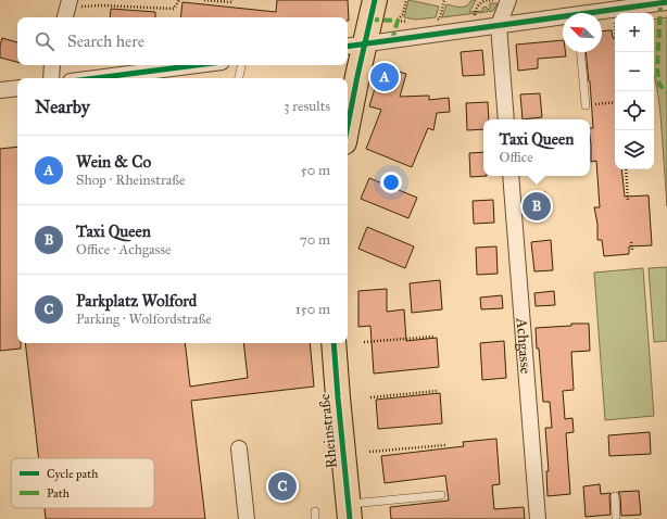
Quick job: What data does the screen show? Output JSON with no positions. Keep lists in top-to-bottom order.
{
  "streets": {
    "main road": ["Rheinstraße"],
    "street": ["Achgasse"]
  },
  "legend": ["Cycle path", "Path"],
  "north": "top left",
  "page": {
    "map_buttons": ["+", "−"],
    "search": "Search here",
    "pins": ["A", "B", "C"],
    "heading": ["Nearby", "3 results"],
    "popup": ["Taxi Queen", "Office"],
    "list": [
      {
        "mark": "A",
        "name": "Wein & Co",
        "note": "Shop · Rheinstraße",
        "value": "50 m"
      },
      {
        "mark": "B",
        "name": "Taxi Queen",
        "note": "Office · Achgasse",
        "value": "70 m"
      },
      {
        "mark": "C",
        "name": "Parkplatz Wolford",
        "note": "Parking · Wolfordstraße",
        "value": "150 m"
      }
    ]
  }
}
